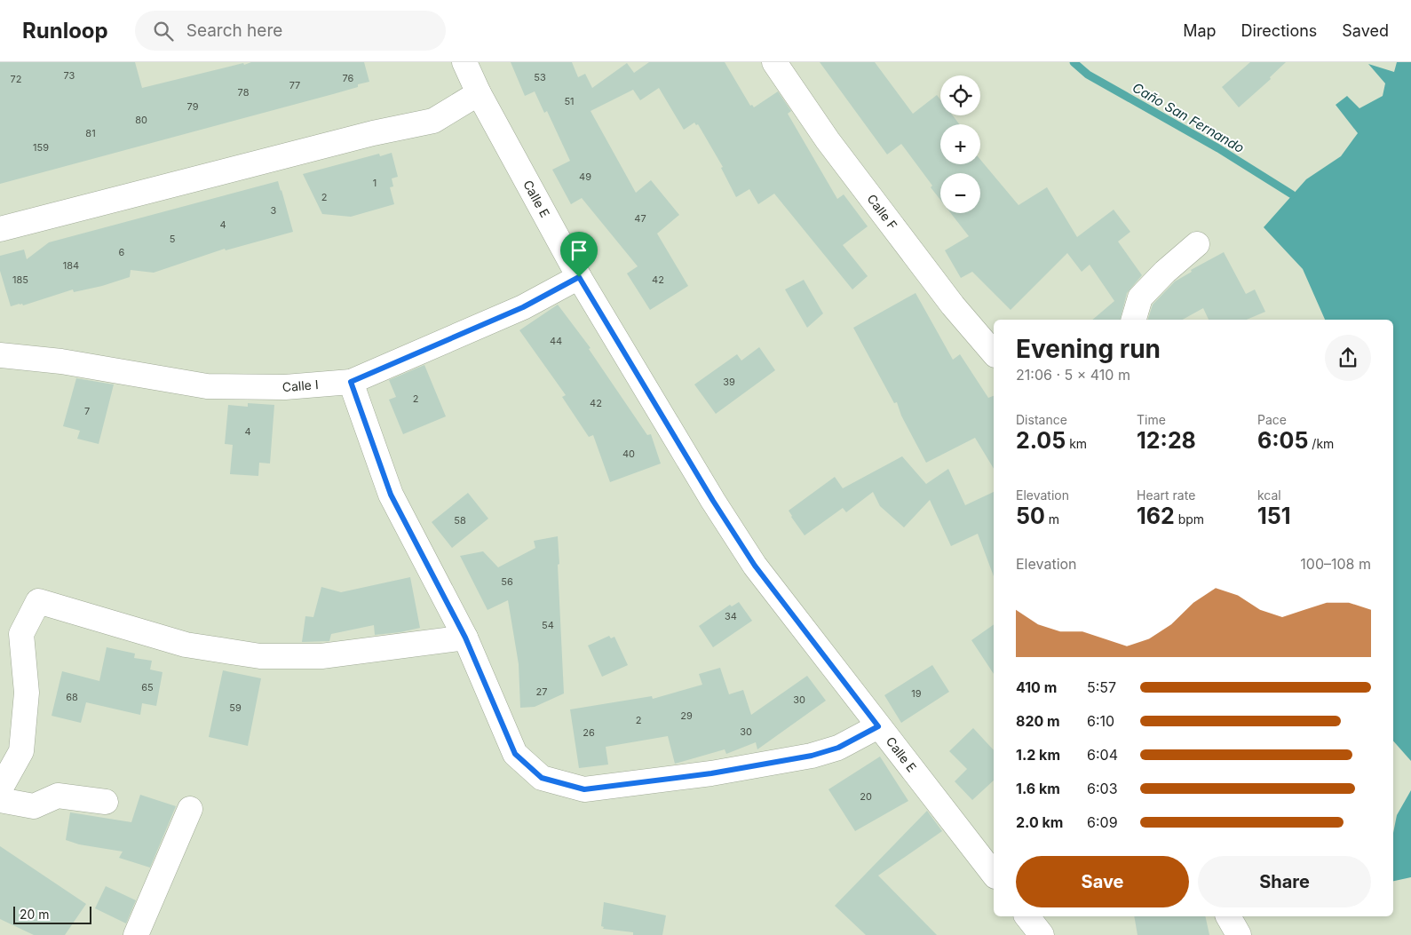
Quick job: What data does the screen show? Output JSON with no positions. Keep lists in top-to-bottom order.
{
  "streets": {
    "street": ["Calle E", "Calle F", "Calle I"]
  },
  "crossings": [
    ["Calle E", "Calle I"]
  ],
  "water": ["Caño San Fernando"],
  "house_numbers": [
    "73",
    "53",
    "76",
    "72",
    "77",
    "78",
    "51",
    "79",
    "80",
    "81",
    "159",
    "49",
    "1",
    "2",
    "3",
    "47",
    "4",
    "5",
    "6",
    "184",
    "185",
    "42",
    "44",
    "39",
    "2",
    "42",
    "7",
    "4",
    "40",
    "58",
    "56",
    "34",
    "54",
    "65",
    "27",
    "19",
    "68",
    "30",
    "59",
    "29",
    "2",
    "30",
    "26",
    "20"
  ],
  "scale_bar": "20 m",
  "page": {
    "header": "Runloop",
    "search": "Search here",
    "nav": ["Map", "Directions", "Saved"],
    "map_buttons": ["+", "−"],
    "heading": ["Evening run", "21:06 · 5 × 410 m"],
    "stats": [
      ["Distance", "2.05 km"],
      ["Time", "12:28"],
      ["Pace", "6:05 /km"],
      ["Elevation", "50 m"],
      ["Heart rate", "162 bpm"],
      ["kcal", "151"]
    ],
    "chart": ["Elevation", "100–108 m"],
    "list": [
      {
        "name": "410 m",
        "note": "5:57"
      },
      {
        "name": "820 m",
        "note": "6:10"
      },
      {
        "name": "1.2 km",
        "note": "6:04"
      },
      {
        "name": "1.6 km",
        "note": "6:03"
      },
      {
        "name": "2.0 km",
        "note": "6:09"
      }
    ],
    "buttons": ["Save", "Share"],
    "scale": "20 m"
  }
}
